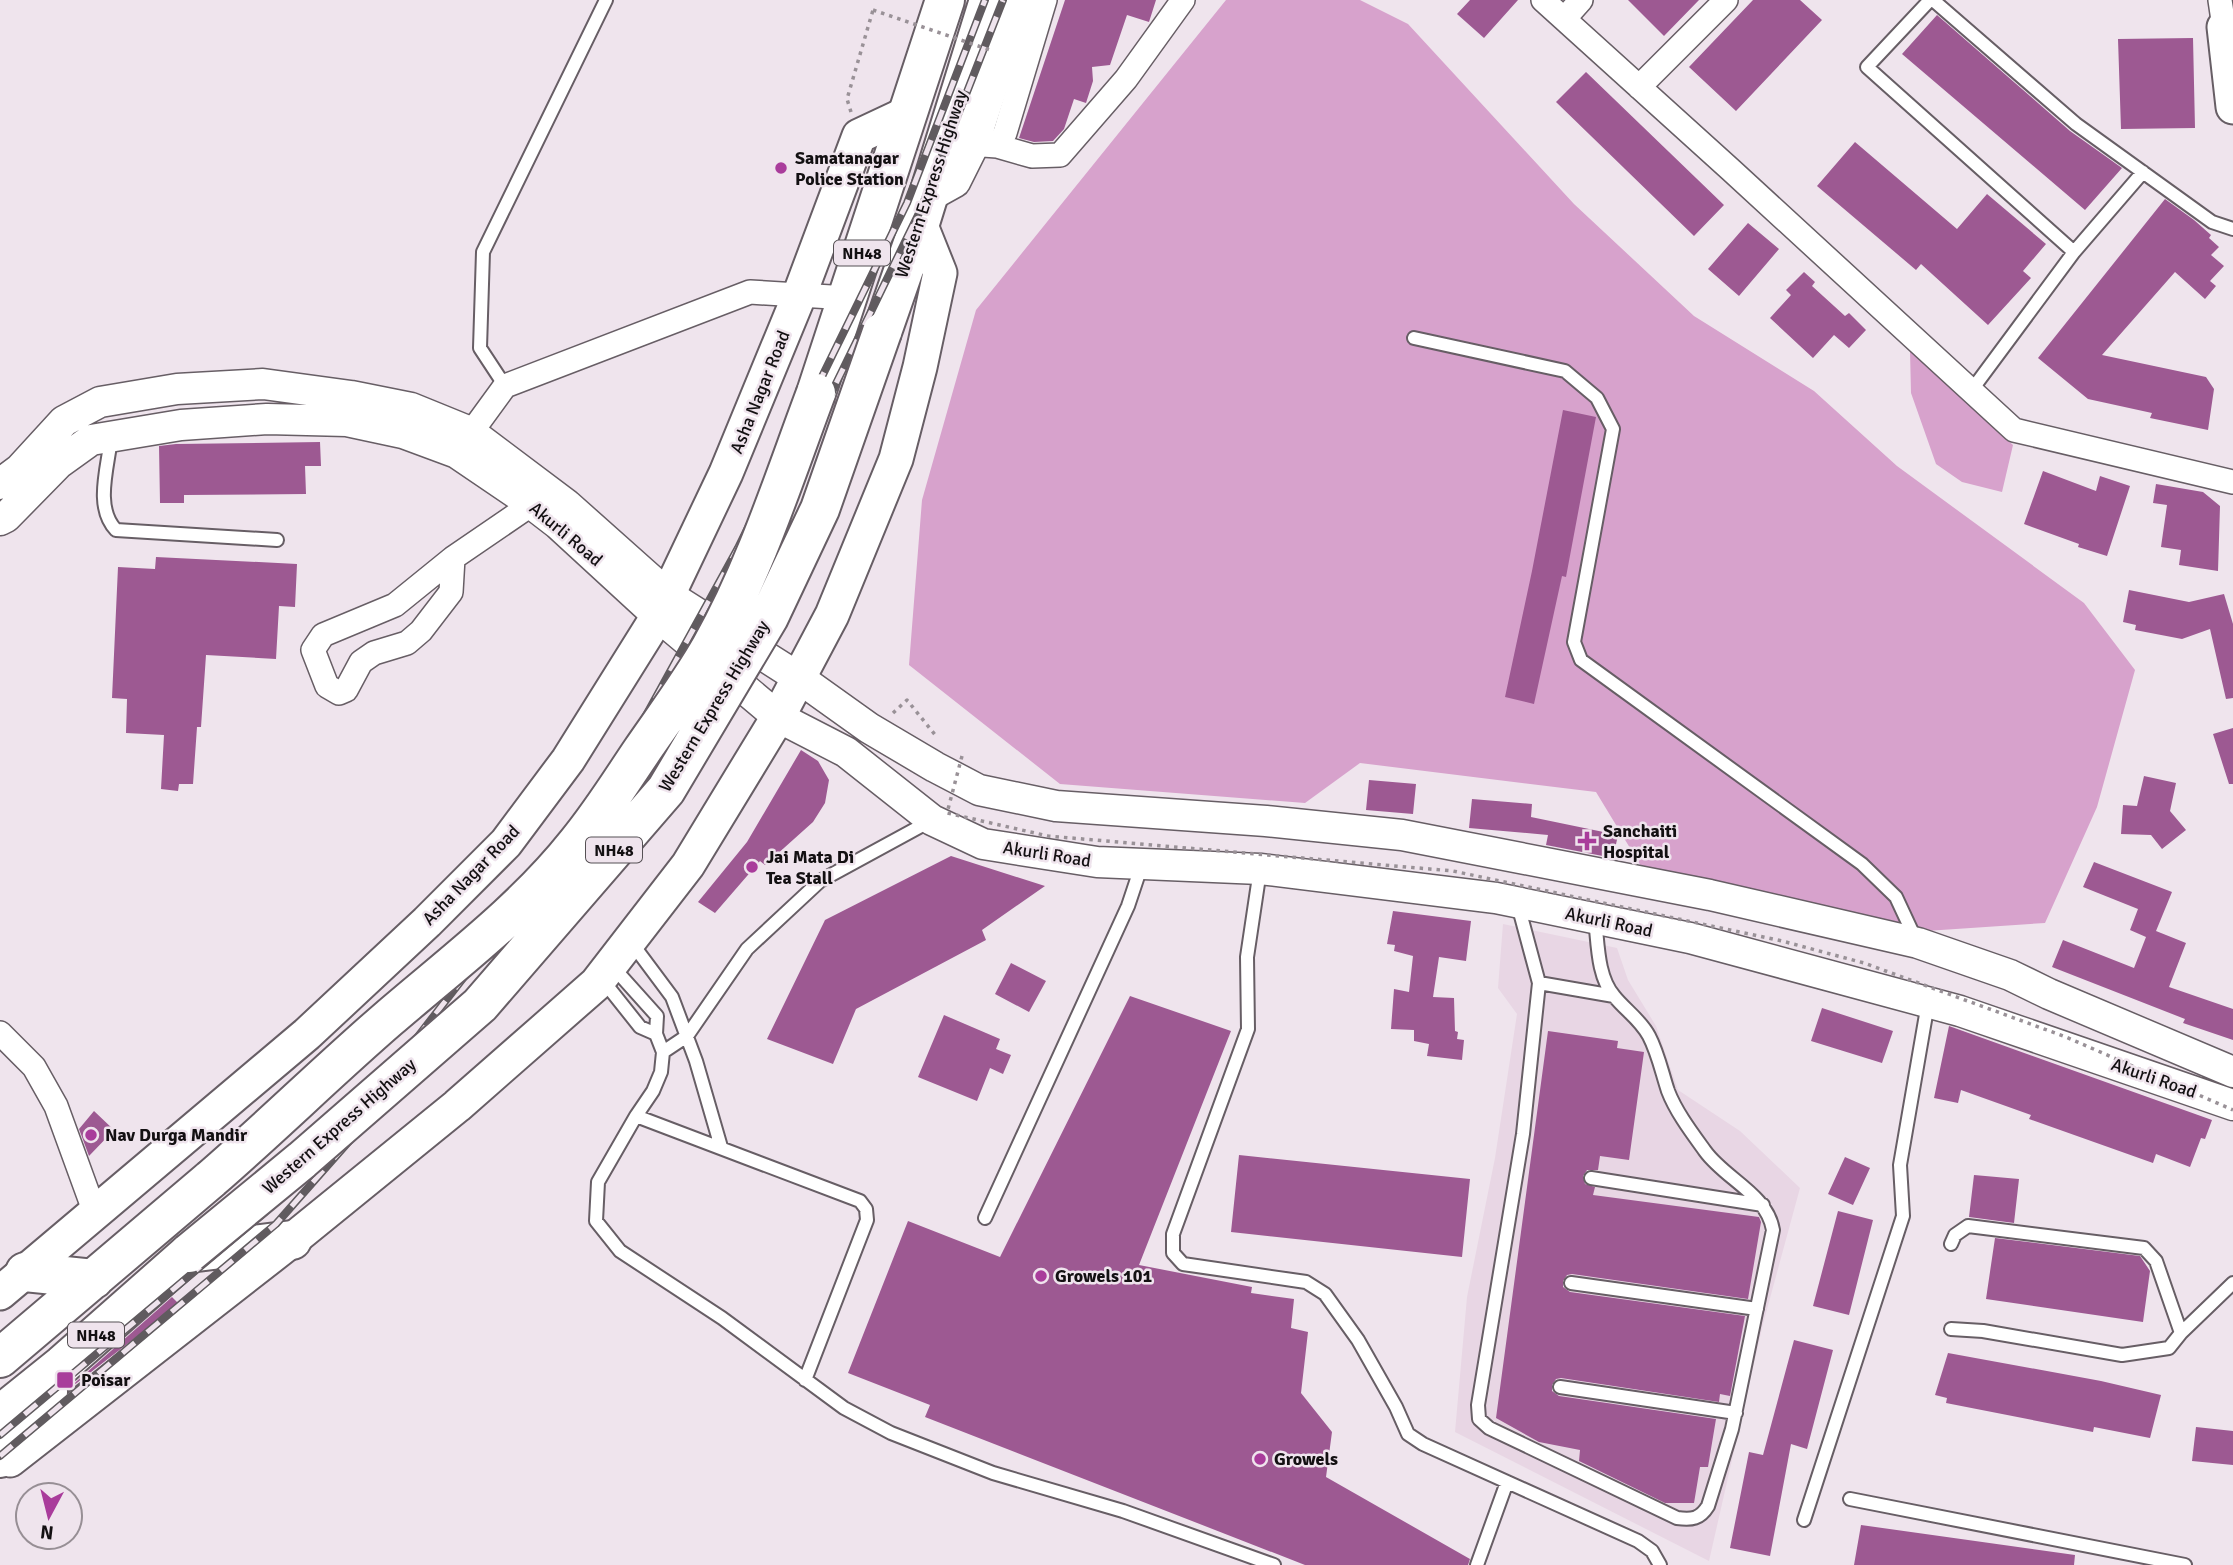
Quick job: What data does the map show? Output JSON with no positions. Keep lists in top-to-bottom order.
{
  "streets": {
    "highway": ["Western Express Highway", "NH48"],
    "main road": ["Asha Nagar Road"],
    "street": ["Akurli Road"]
  },
  "crossings": [
    ["Asha Nagar Road", "Akurli Road"]
  ],
  "places": {
    "other": [
      "Samatanagar Police Station",
      "Jai Mata Di Tea Stall",
      "Nav Durga Mandir",
      "Growels 101",
      "Growels"
    ],
    "health": ["Sanchaiti Hospital"],
    "transit": ["Poisar"]
  },
  "north": "bottom"
}
